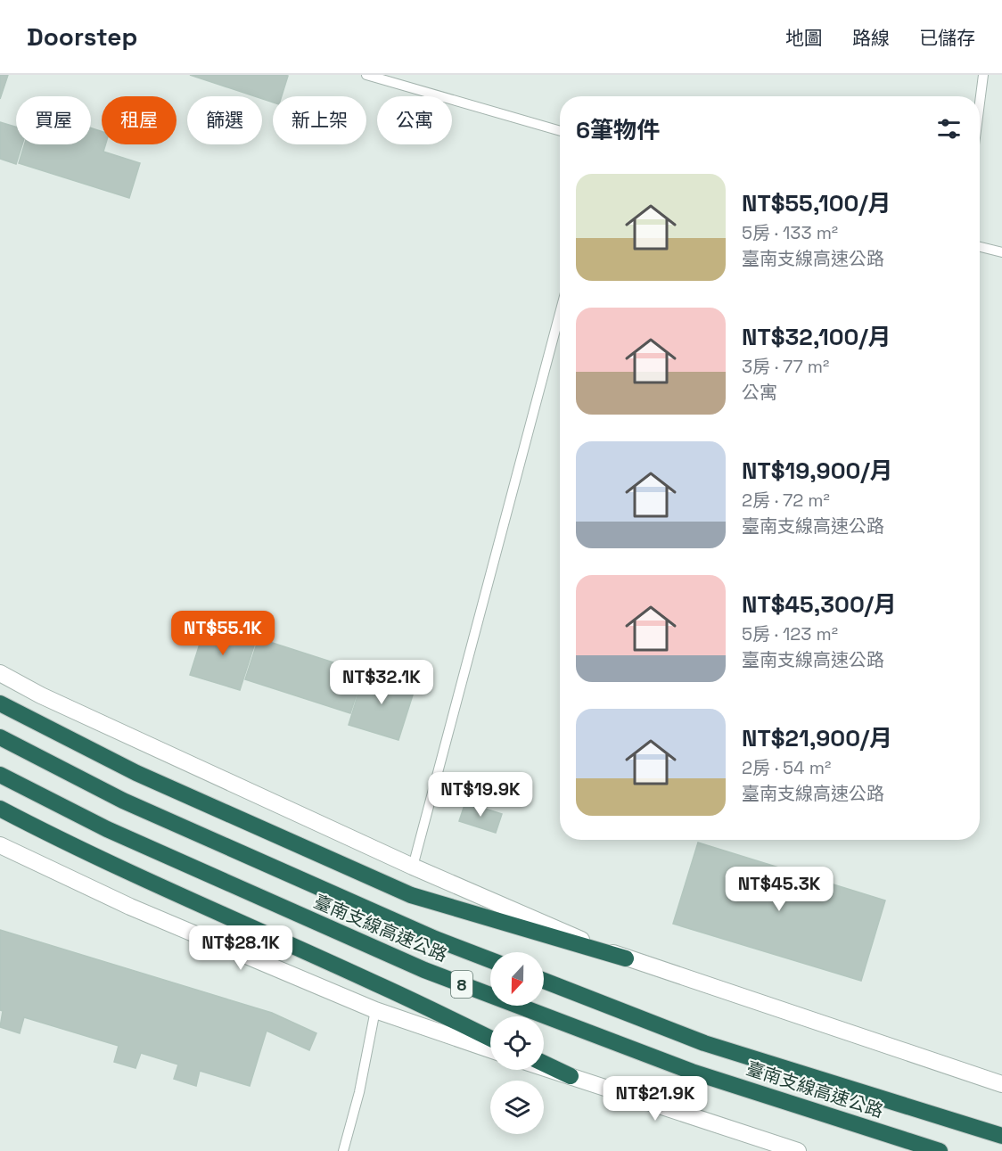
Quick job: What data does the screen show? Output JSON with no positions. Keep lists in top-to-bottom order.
{
  "streets": {
    "highway": ["臺南支線高速公路", "8"]
  },
  "north": "bottom",
  "page": {
    "header": "Doorstep",
    "nav": ["地圖", "路線", "已儲存"],
    "chip": [
      "買屋",
      "租屋",
      "篩選",
      "新上架",
      "公寓"
    ],
    "heading": "6筆物件",
    "list": [
      {
        "name": "NT$55,100/月",
        "note": "5房 · 133 m² · 臺南支線高速公路"
      },
      {
        "name": "NT$32,100/月",
        "note": "3房 · 77 m² · 公寓"
      },
      {
        "name": "NT$19,900/月",
        "note": "2房 · 72 m² · 臺南支線高速公路"
      },
      {
        "name": "NT$45,300/月",
        "note": "5房 · 123 m² · 臺南支線高速公路"
      },
      {
        "name": "NT$21,900/月",
        "note": "2房 · 54 m² · 臺南支線高速公路"
      }
    ],
    "price": [
      "NT$55.1K",
      "NT$32.1K",
      "NT$19.9K",
      "NT$45.3K",
      "NT$28.1K",
      "NT$21.9K"
    ]
  }
}
